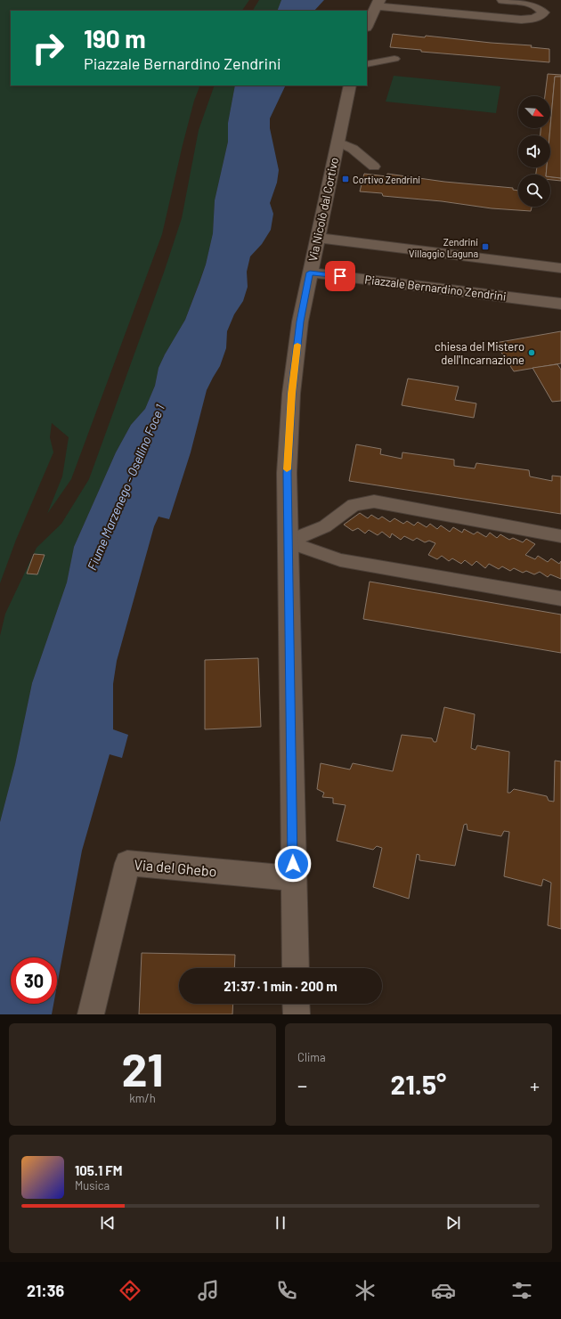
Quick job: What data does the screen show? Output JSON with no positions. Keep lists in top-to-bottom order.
{
  "streets": {
    "street": ["Via Nicolò dal Cortivo", "Piazzale Bernardino Zendrini", "Via del Ghebo"]
  },
  "crossings": [
    ["Via Nicolò dal Cortivo", "Piazzale Bernardino Zendrini"],
    ["Via Nicolò dal Cortivo", "Via del Ghebo"]
  ],
  "water": ["Fiume Marzenego - Osellino Foce 1"],
  "places": {
    "transit": ["Cortivo Zendrini", "Zendrini Villaggio Laguna"],
    "other": ["chiesa del Mistero dell'Incarnazione"]
  },
  "north": "bottom right",
  "page": {
    "turn": ["190 m", "Piazzale Bernardino Zendrini"],
    "limit": "30",
    "trip": "21:37 · 1 min · 200 m",
    "tile": [
      ["21", "km/h"],
      "Clima"
    ],
    "heat": ["−", "21.5°", "+"],
    "song": ["105.1 FM", "Musica"],
    "tabs": "21:36"
  }
}
